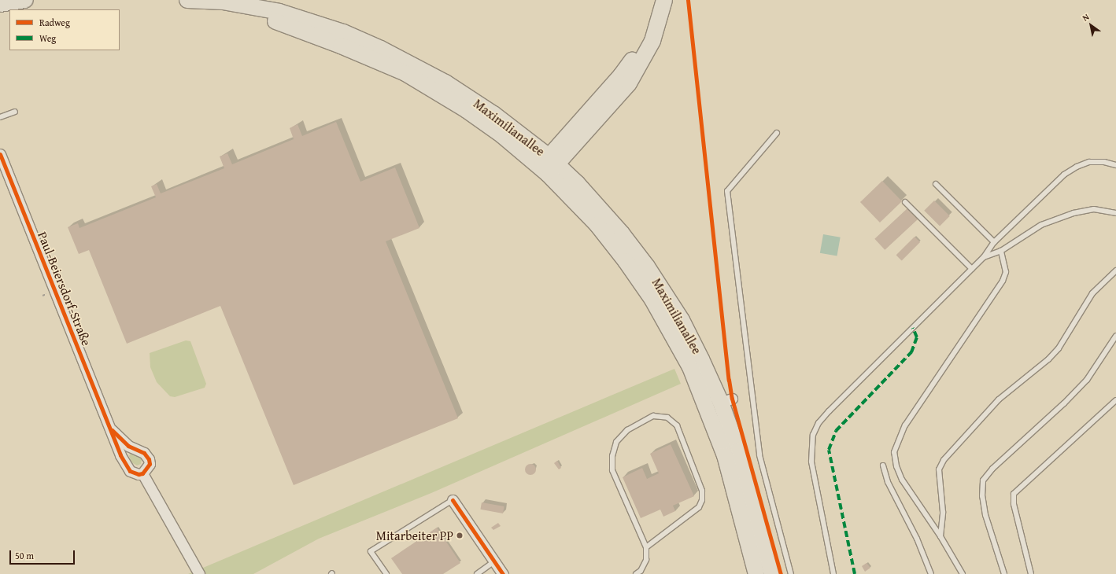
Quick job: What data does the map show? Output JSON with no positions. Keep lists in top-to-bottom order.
{
  "streets": {
    "main road": ["Maximilianallee"],
    "street": ["Paul-Beiersdorf-Straße"]
  },
  "places": ["Mitarbeiter PP"],
  "legend": ["Radweg", "Weg"],
  "scale_bar": "50 m",
  "north": "top left"
}
